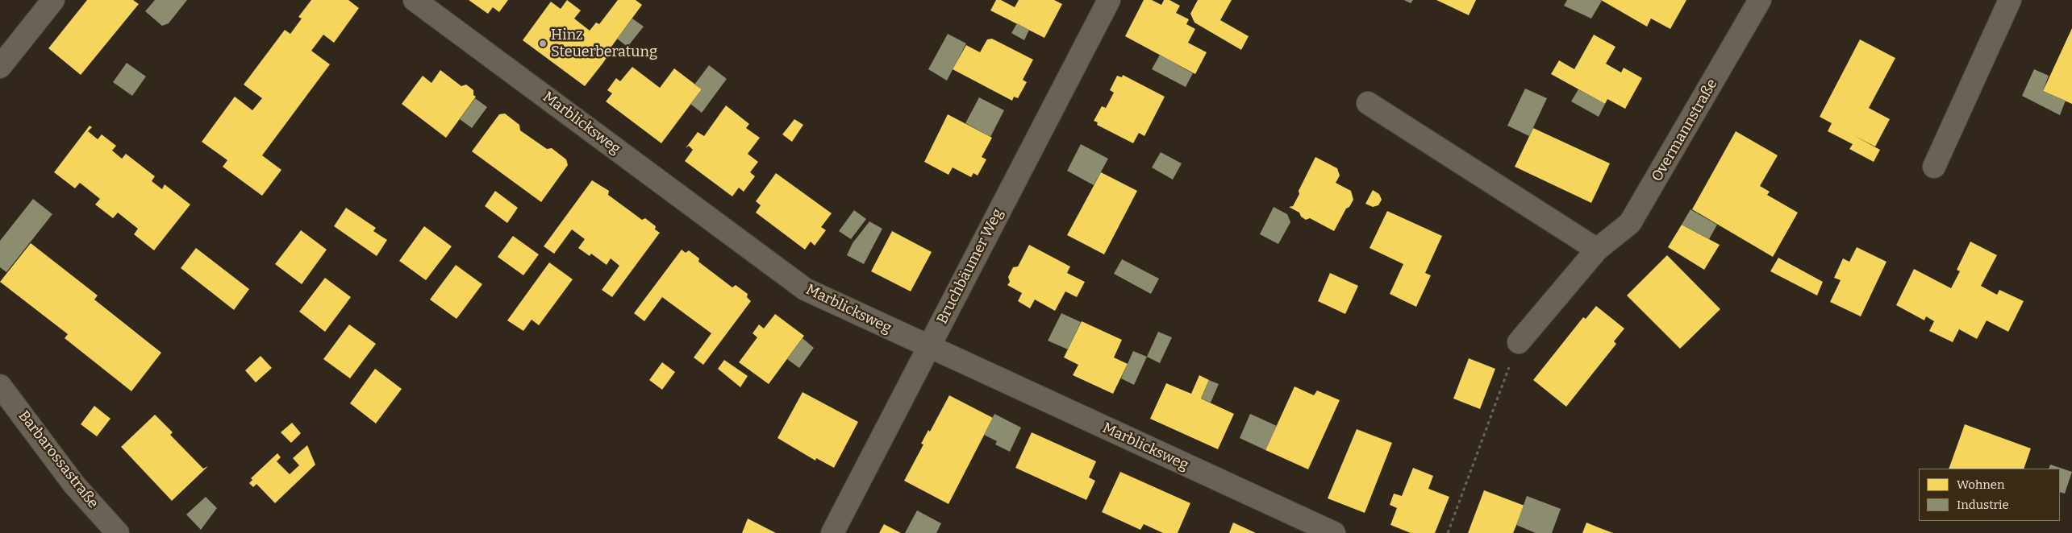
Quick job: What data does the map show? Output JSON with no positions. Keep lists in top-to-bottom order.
{
  "streets": {
    "street": [
      "Marblicksweg",
      "Overmannstraße",
      "Bruchbäumer Weg",
      "Barbarossastraße"
    ]
  },
  "crossings": [
    ["Marblicksweg", "Bruchbäumer Weg"]
  ],
  "places": ["Hinz Steuerberatung"],
  "legend": ["Wohnen", "Industrie"]
}
